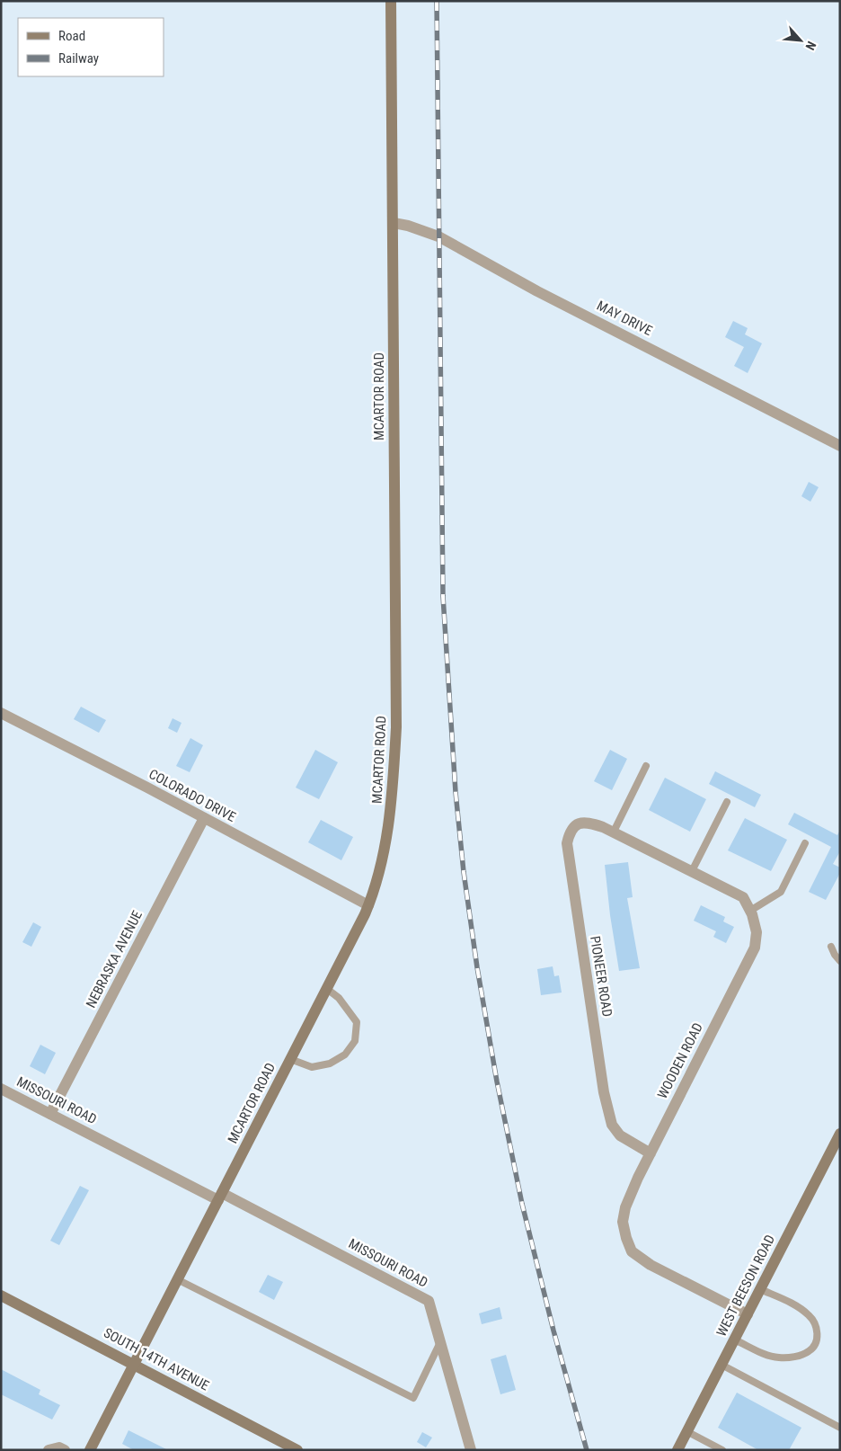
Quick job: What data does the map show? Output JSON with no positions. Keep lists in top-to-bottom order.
{
  "streets": {
    "main road": ["MCARTOR ROAD", "WEST BEESON ROAD", "SOUTH 14TH AVENUE"],
    "street": [
      "MAY DRIVE",
      "COLORADO DRIVE",
      "NEBRASKA AVENUE",
      "PIONEER ROAD",
      "WOODEN ROAD",
      "MISSOURI ROAD"
    ]
  },
  "crossings": [
    ["MAY DRIVE", "MCARTOR ROAD"],
    ["MCARTOR ROAD", "COLORADO DRIVE"],
    ["MCARTOR ROAD", "MISSOURI ROAD"],
    ["MCARTOR ROAD", "SOUTH 14TH AVENUE"],
    ["COLORADO DRIVE", "NEBRASKA AVENUE"],
    ["NEBRASKA AVENUE", "MISSOURI ROAD"],
    ["PIONEER ROAD", "WOODEN ROAD"],
    ["WOODEN ROAD", "WEST BEESON ROAD"]
  ],
  "legend": ["Road", "Railway"],
  "north": "bottom right"
}
